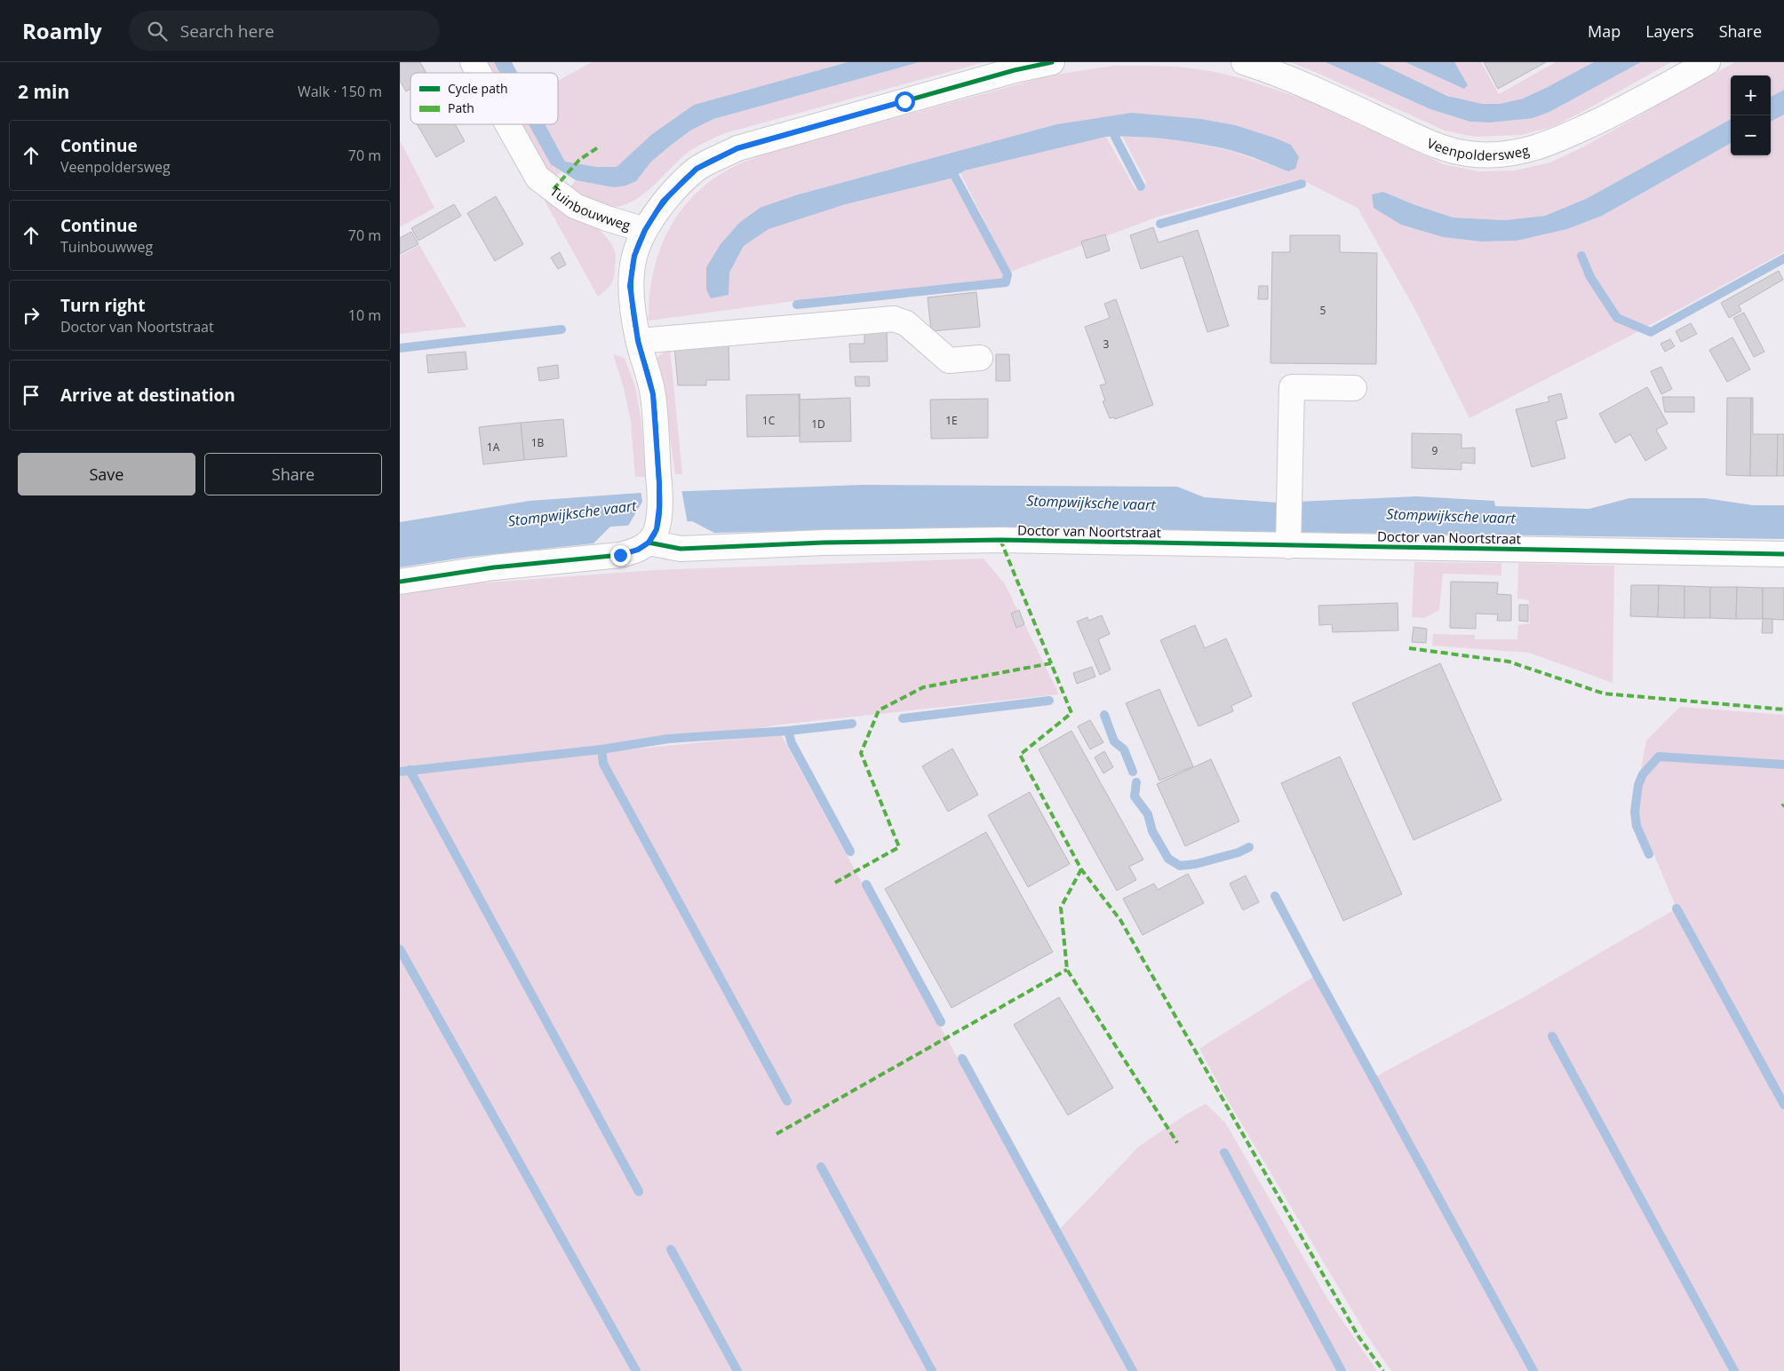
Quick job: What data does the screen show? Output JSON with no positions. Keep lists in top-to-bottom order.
{
  "streets": {
    "street": ["Veenpoldersweg", "Tuinbouwweg", "Doctor van Noortstraat"]
  },
  "crossings": [
    ["Tuinbouwweg", "Doctor van Noortstraat"]
  ],
  "water": ["Stompwijksche vaart"],
  "house_numbers": [
    "5",
    "3",
    "1C",
    "1E",
    "1D",
    "1B",
    "1A",
    "9"
  ],
  "legend": ["Cycle path", "Path"],
  "page": {
    "header": "Roamly",
    "search": "Search here",
    "nav": ["Map", "Layers", "Share"],
    "heading": ["2 min", "Walk · 150 m"],
    "map_buttons": ["+", "−"],
    "list": [
      ["Continue", "Veenpoldersweg", "70 m"],
      ["Continue", "Tuinbouwweg", "70 m"],
      ["Turn right", "Doctor van Noortstraat", "10 m"],
      "Arrive at destination"
    ],
    "buttons": ["Save", "Share"]
  }
}
